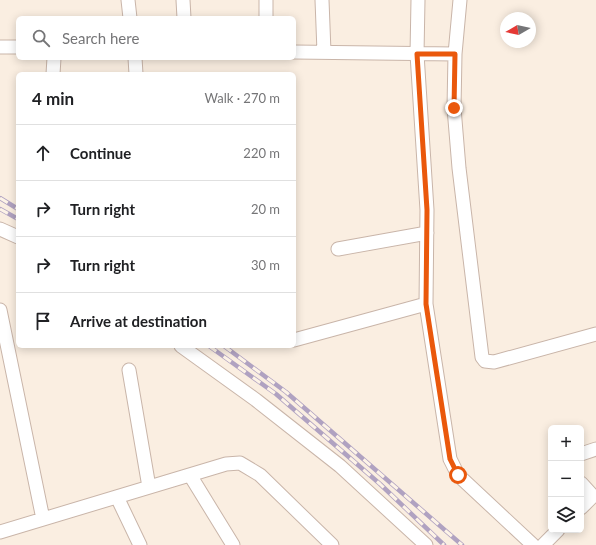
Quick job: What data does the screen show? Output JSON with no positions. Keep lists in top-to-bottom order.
{
  "north": "left",
  "page": {
    "search": "Search here",
    "heading": ["4 min", "Walk · 270 m"],
    "list": [
      ["Continue", "220 m"],
      ["Turn right", "20 m"],
      ["Turn right", "30 m"],
      "Arrive at destination"
    ],
    "map_buttons": ["+", "−"]
  }
}
